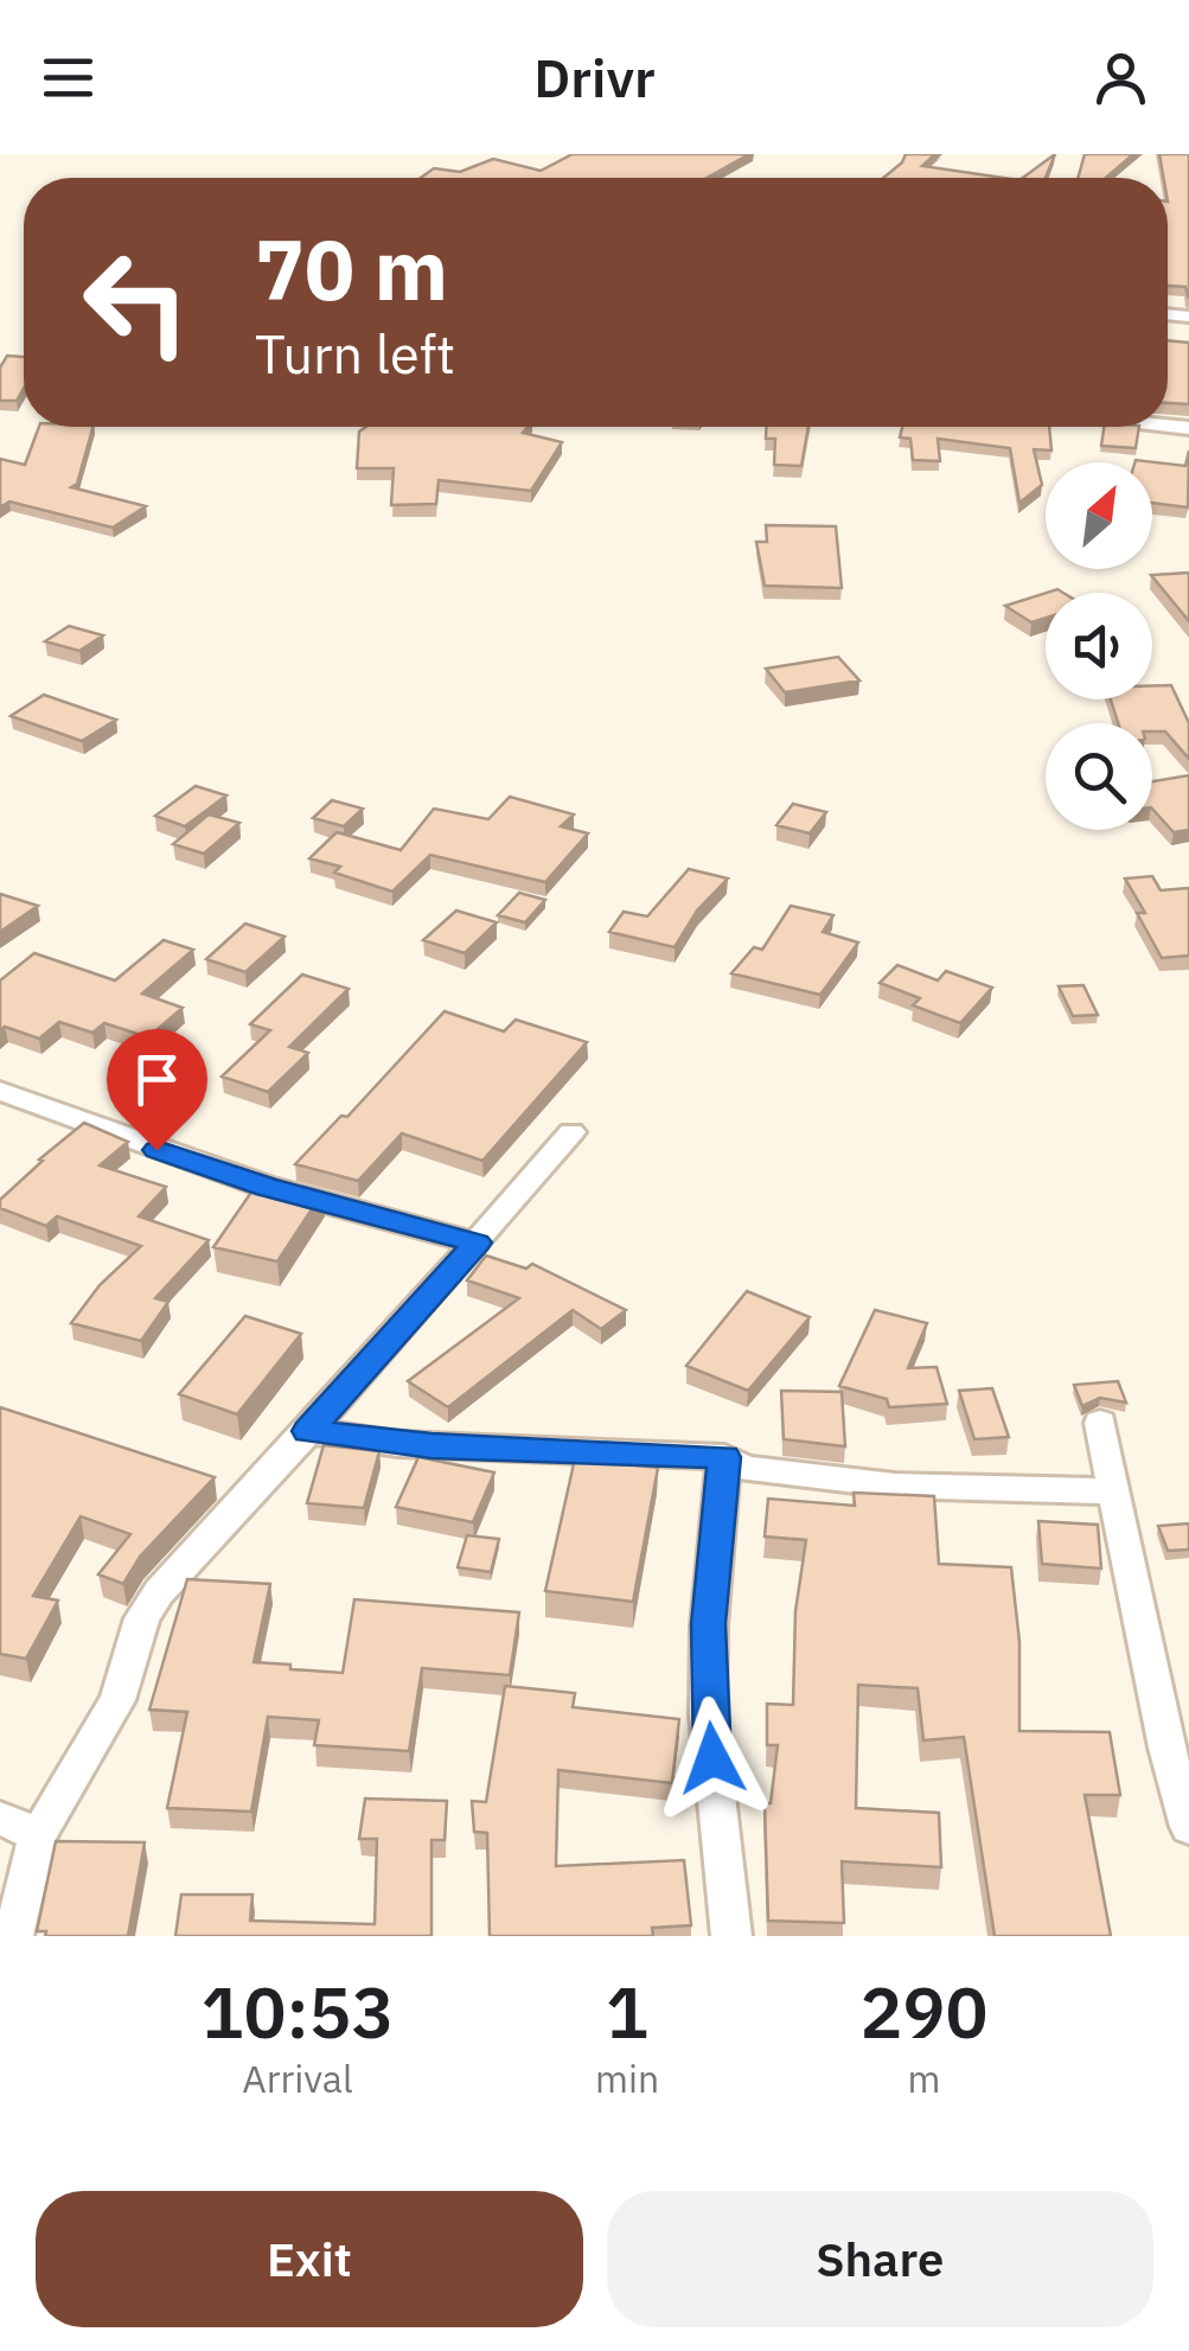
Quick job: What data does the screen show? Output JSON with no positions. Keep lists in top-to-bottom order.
{
  "north": "top right",
  "page": {
    "header": "Drivr",
    "turn": ["70 m", "Turn left"],
    "eta": [
      "10:53",
      "Arrival",
      "1",
      "min",
      "290",
      "m"
    ],
    "buttons": ["Exit", "Share"]
  }
}
